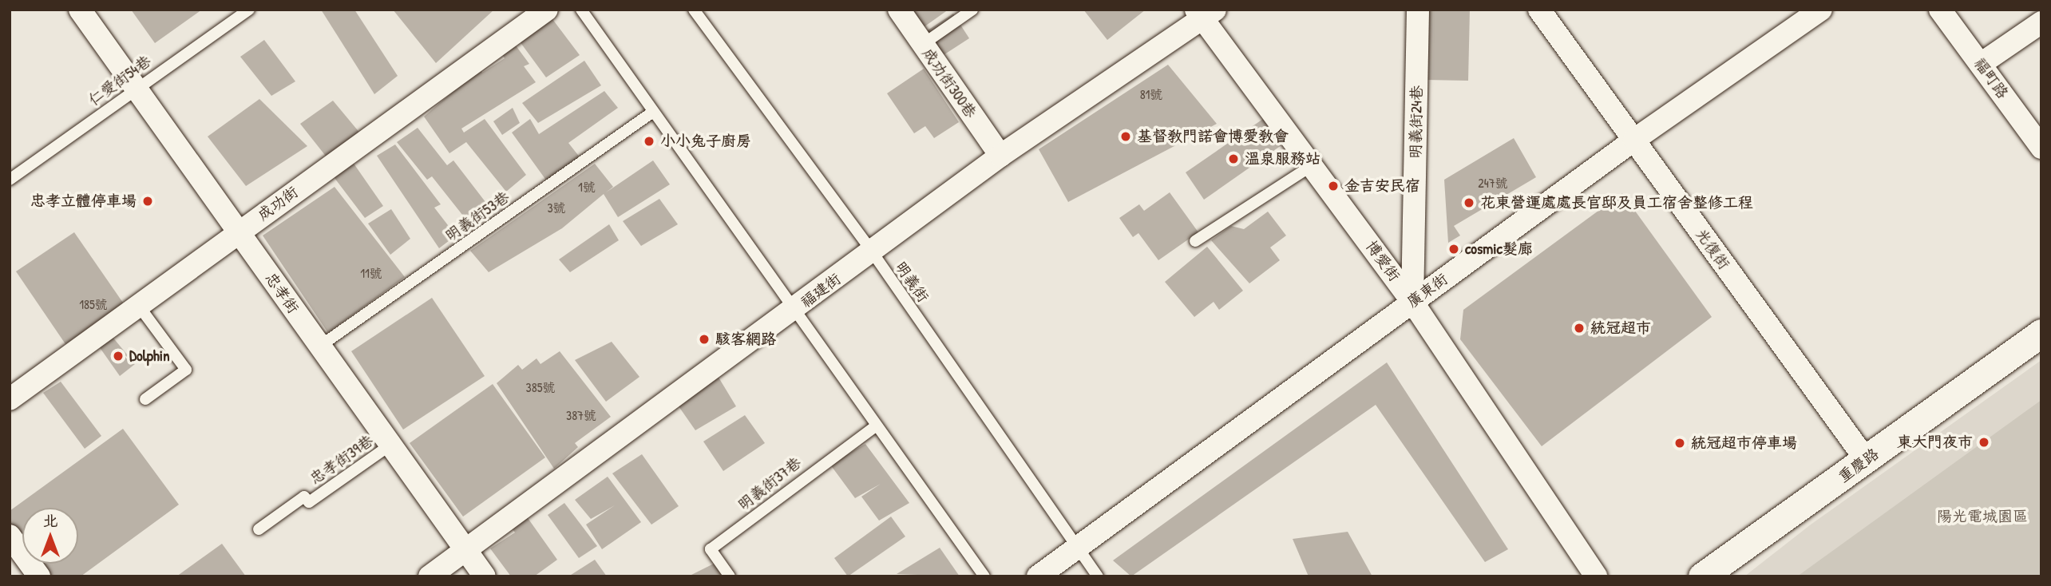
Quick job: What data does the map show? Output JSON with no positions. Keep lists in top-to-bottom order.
{
  "streets": {
    "street": [
      "福町路",
      "成功街300巷",
      "明義街24巷",
      "成功街",
      "光復街",
      "博愛街",
      "福建街",
      "廣東街",
      "忠孝街",
      "重慶路"
    ],
    "lane": [
      "仁愛街54巷",
      "明義街53巷",
      "明義街",
      "忠孝街39巷",
      "明義街37巷"
    ]
  },
  "crossings": [
    ["仁愛街54巷", "忠孝街"],
    ["成功街300巷", "福建街"],
    ["明義街24巷", "博愛街"],
    ["明義街24巷", "廣東街"],
    ["成功街", "忠孝街"],
    ["明義街53巷", "忠孝街"],
    ["光復街", "廣東街"],
    ["光復街", "重慶路"],
    ["博愛街", "福建街"],
    ["博愛街", "廣東街"],
    ["明義街", "福建街"],
    ["明義街", "廣東街"],
    ["福建街", "忠孝街"],
    ["忠孝街", "忠孝街39巷"]
  ],
  "parks": ["陽光電城園區"],
  "places": [
    "基督教門諾會博愛教會",
    "小小兔子廚房",
    "溫泉服務站",
    "金吉安民宿",
    "忠孝立體停車場",
    "花東營運處處長官邸及員工宿舍整修工程",
    "cosmic髮廊",
    "統冠超市",
    "駭客網路",
    "Dolphin",
    "東大門夜市",
    "統冠超市停車場"
  ],
  "house_numbers": [
    "81號",
    "247號",
    "1號",
    "3號",
    "11號",
    "185號",
    "385號",
    "387號"
  ],
  "north": "top"
}
